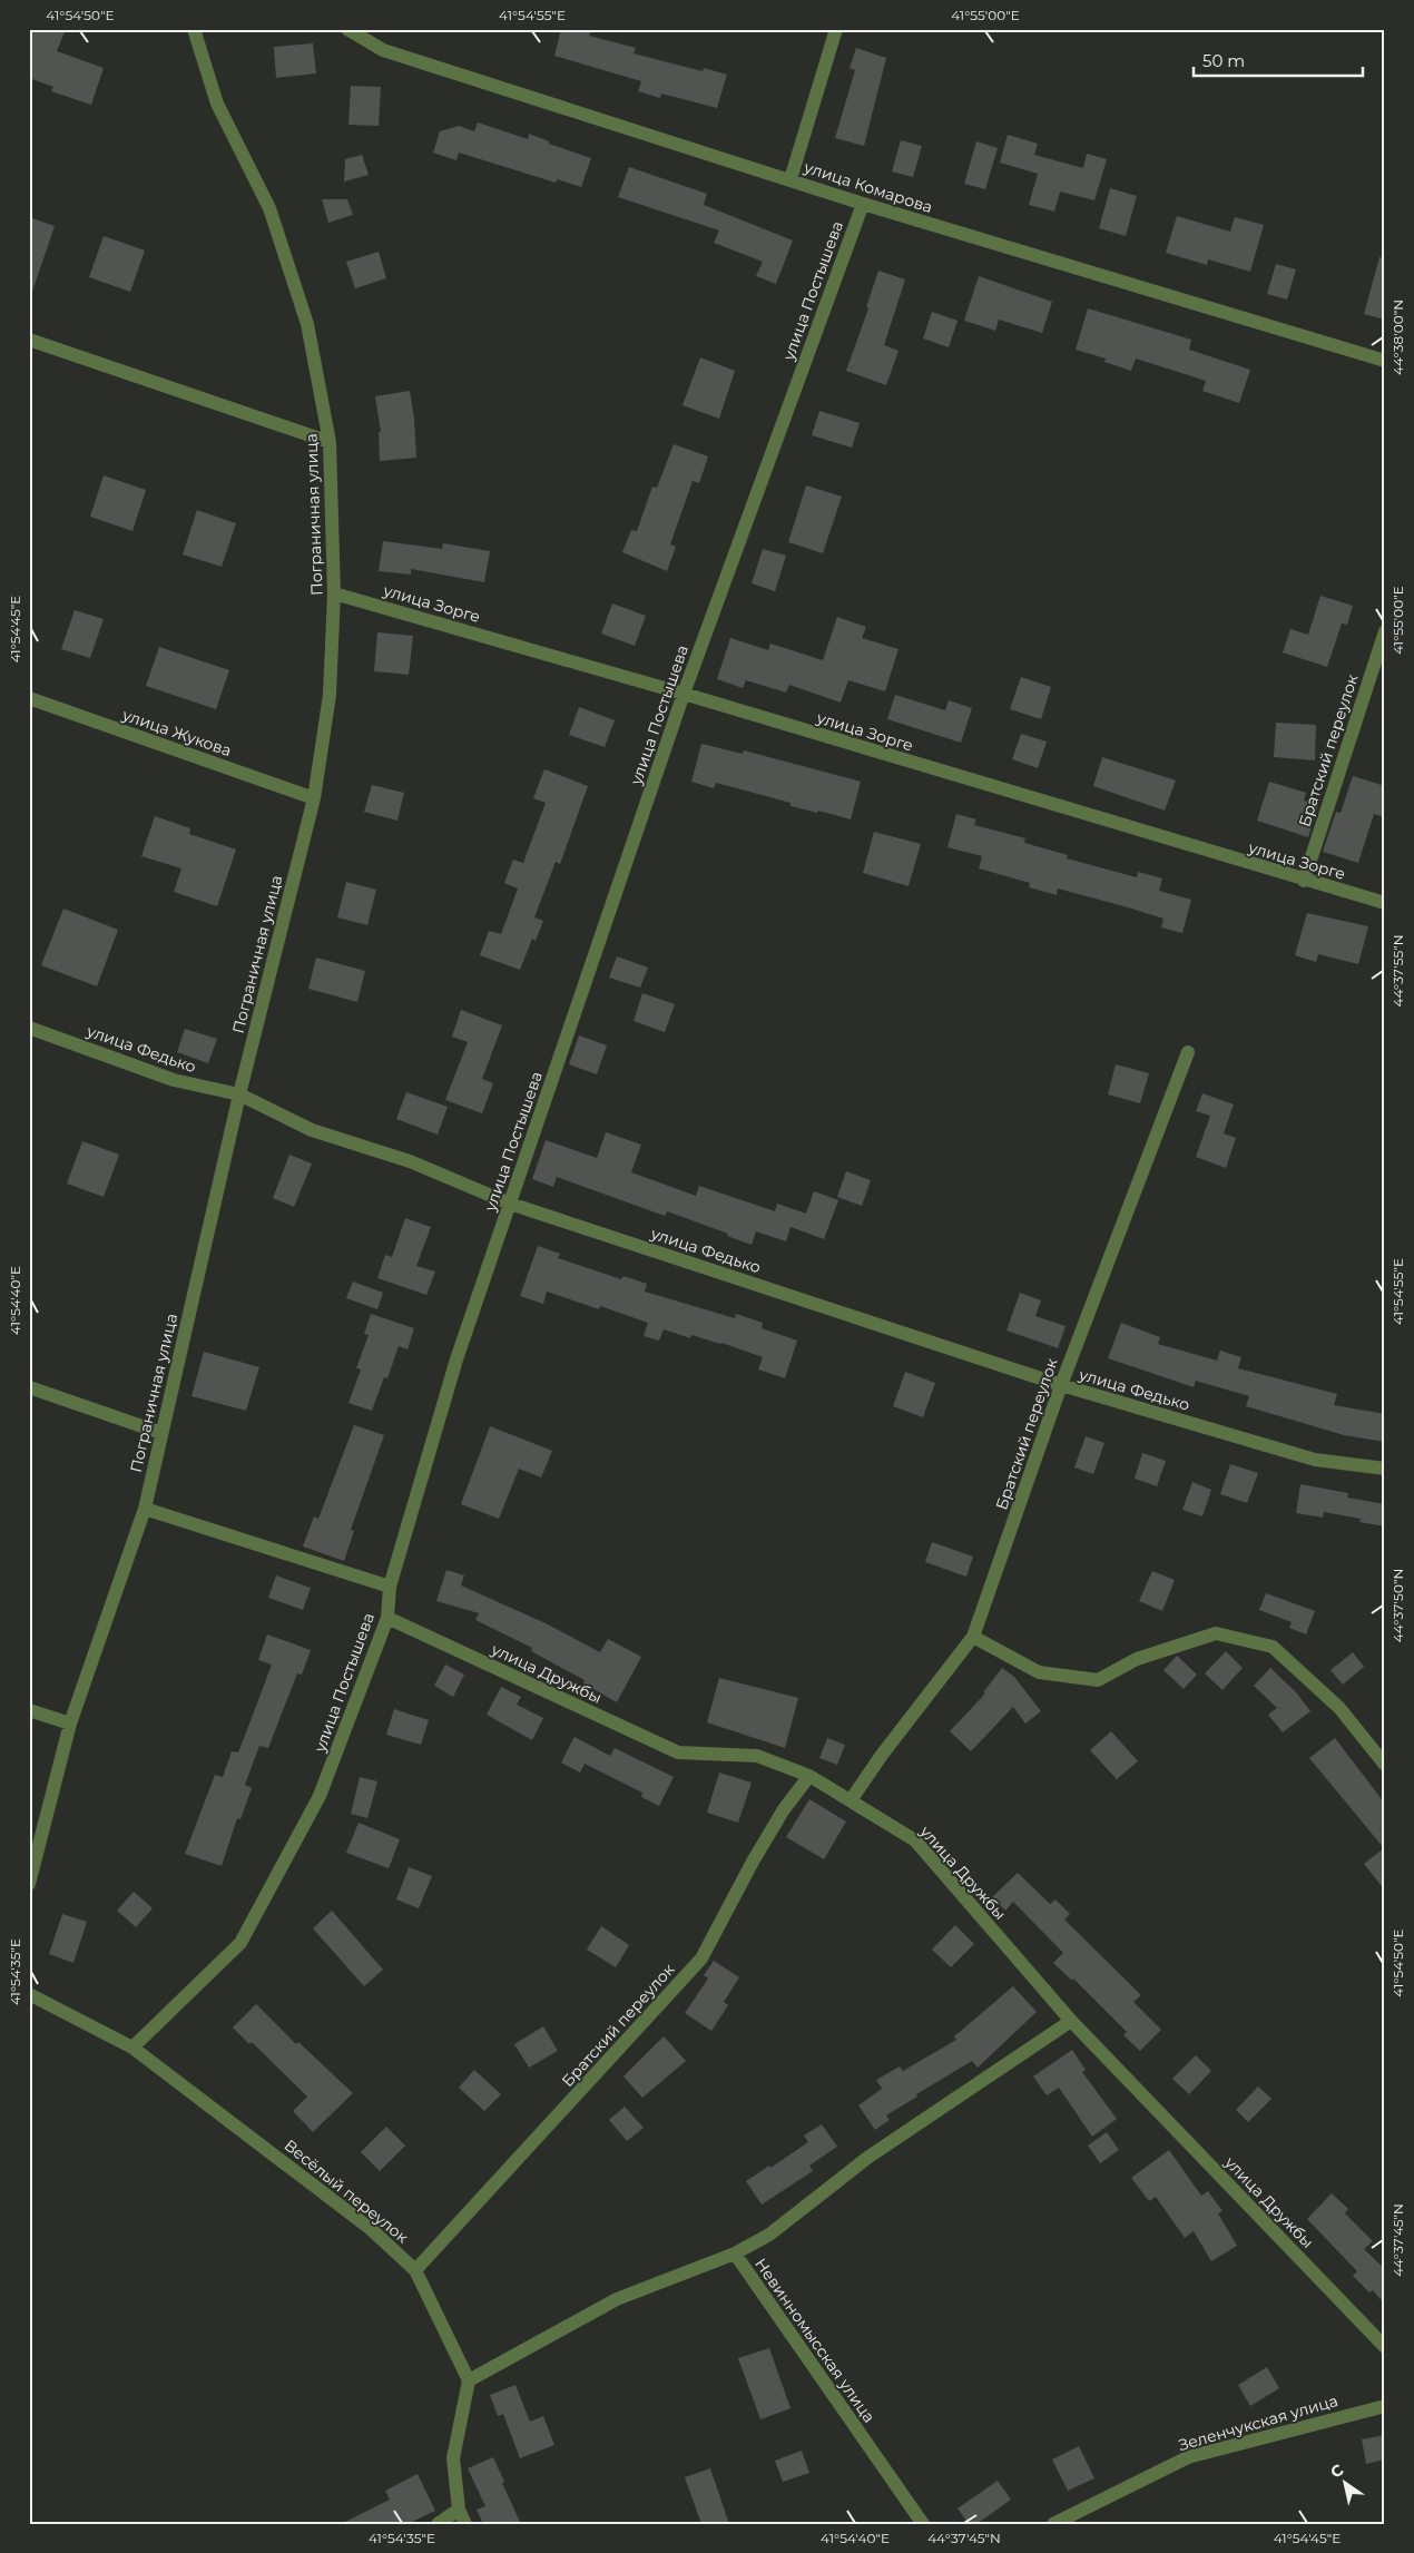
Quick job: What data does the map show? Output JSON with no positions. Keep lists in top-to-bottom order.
{
  "streets": {
    "street": [
      "улица Комарова",
      "улица Постышева",
      "Пограничная улица",
      "улица Зорге",
      "улица Жукова",
      "Братский переулок",
      "улица Федько",
      "улица Дружбы",
      "Весёлый переулок",
      "Невинномысская улица",
      "Зеленчукская улица"
    ]
  },
  "crossings": [
    ["улица Комарова", "улица Постышева"],
    ["улица Постышева", "улица Зорге"],
    ["улица Постышева", "улица Федько"],
    ["улица Постышева", "улица Дружбы"],
    ["улица Постышева", "Весёлый переулок"],
    ["Пограничная улица", "улица Зорге"],
    ["Пограничная улица", "улица Жукова"],
    ["Пограничная улица", "улица Федько"],
    ["улица Зорге", "Братский переулок"],
    ["Братский переулок", "улица Федько"],
    ["Братский переулок", "улица Дружбы"],
    ["Братский переулок", "Весёлый переулок"],
    ["Весёлый переулок", "Невинномысская улица"]
  ],
  "scale_bar": "50 m",
  "north": "top left",
  "coordinates": [
    "41°54'50\"E",
    "41°54'55\"E",
    "41°55'00\"E",
    "44°38'00\"N",
    "41°54'45\"E",
    "44°37'55\"N",
    "41°54'40\"E",
    "44°37'50\"N",
    "41°54'35\"E",
    "44°37'45\"N"
  ]
}
